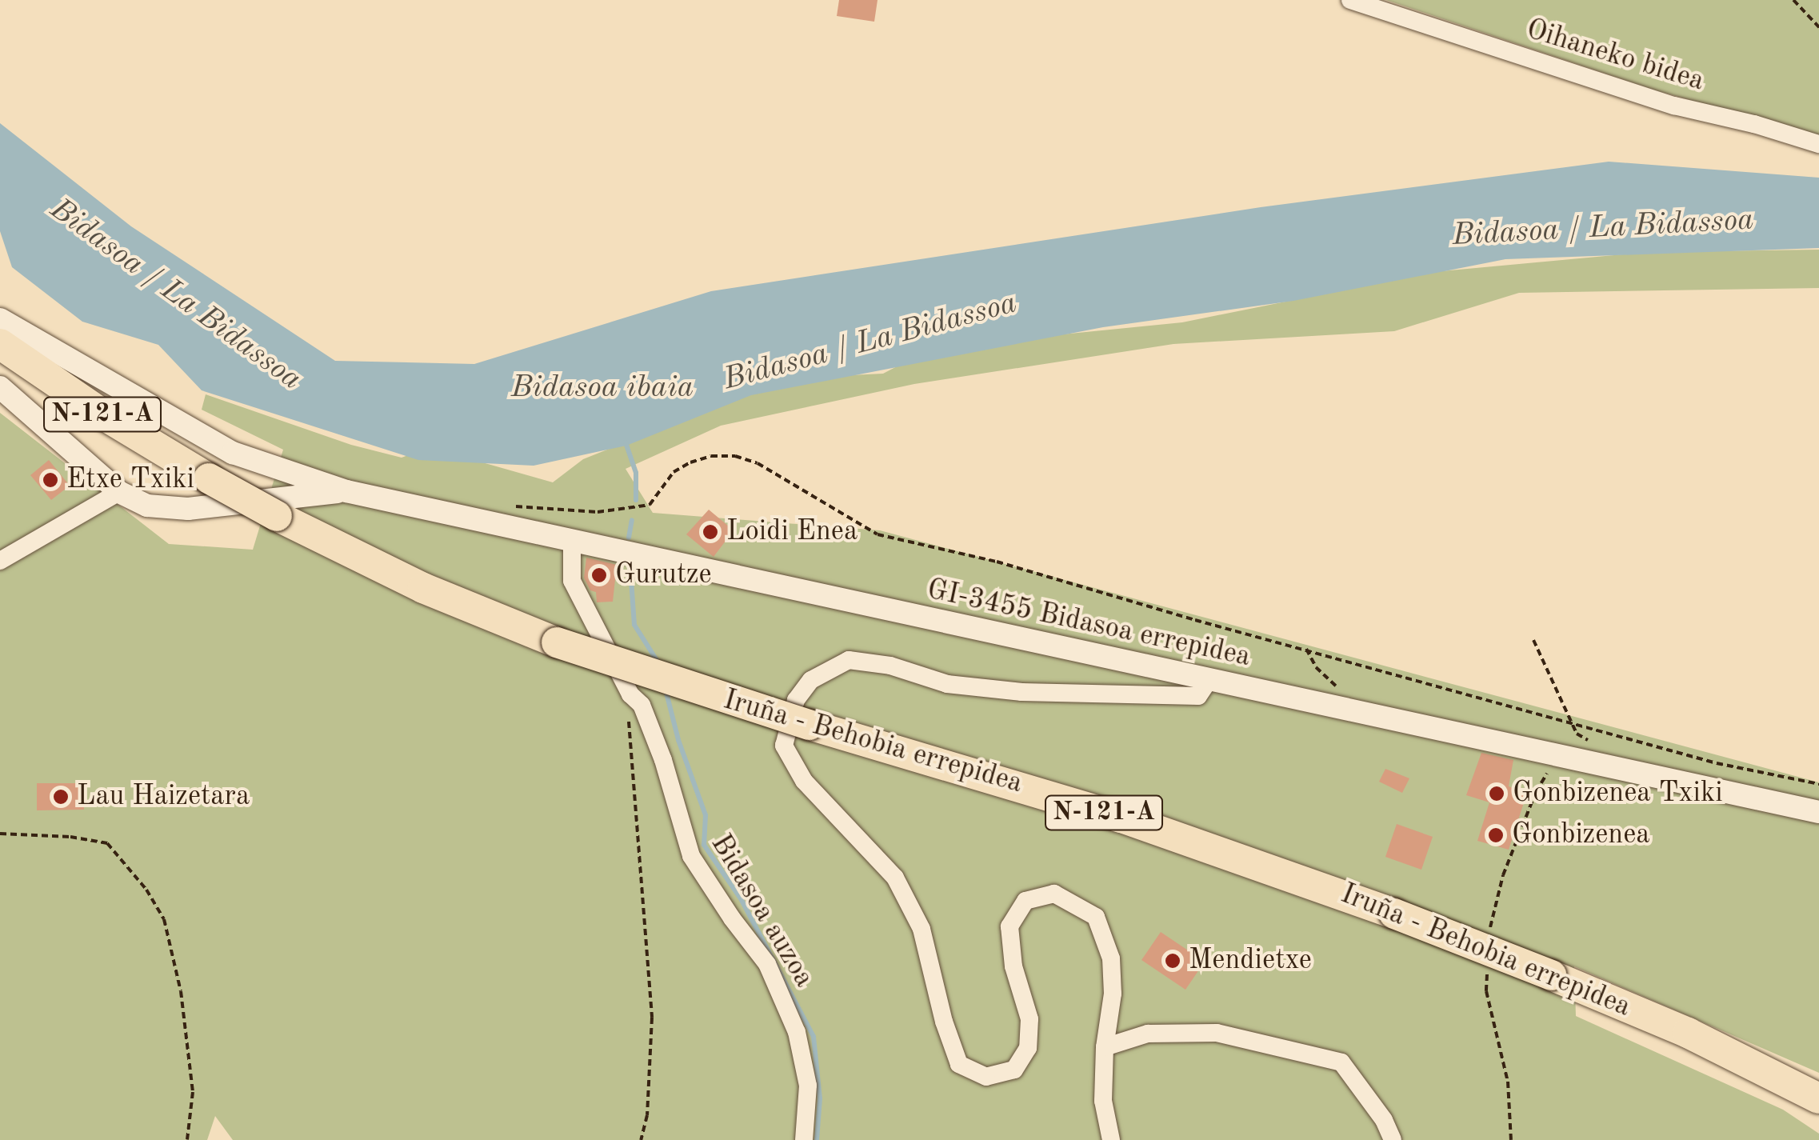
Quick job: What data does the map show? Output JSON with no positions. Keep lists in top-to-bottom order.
{
  "streets": {
    "highway": ["N-121-A", "Iruña - Behobia errepidea"],
    "street": ["Oihaneko bidea", "GI-3455 Bidasoa errepidea", "Bidasoa auzoa"]
  },
  "crossings": [
    ["GI-3455 Bidasoa errepidea", "Bidasoa auzoa"]
  ],
  "water": ["Bidasoa / La Bidassoa", "Bidasoa ibaia"],
  "places": [
    "Etxe Txiki",
    "Loidi Enea",
    "Gurutze",
    "Gonbizenea Txiki",
    "Lau Haizetara",
    "Gonbizenea",
    "Mendietxe"
  ]
}
